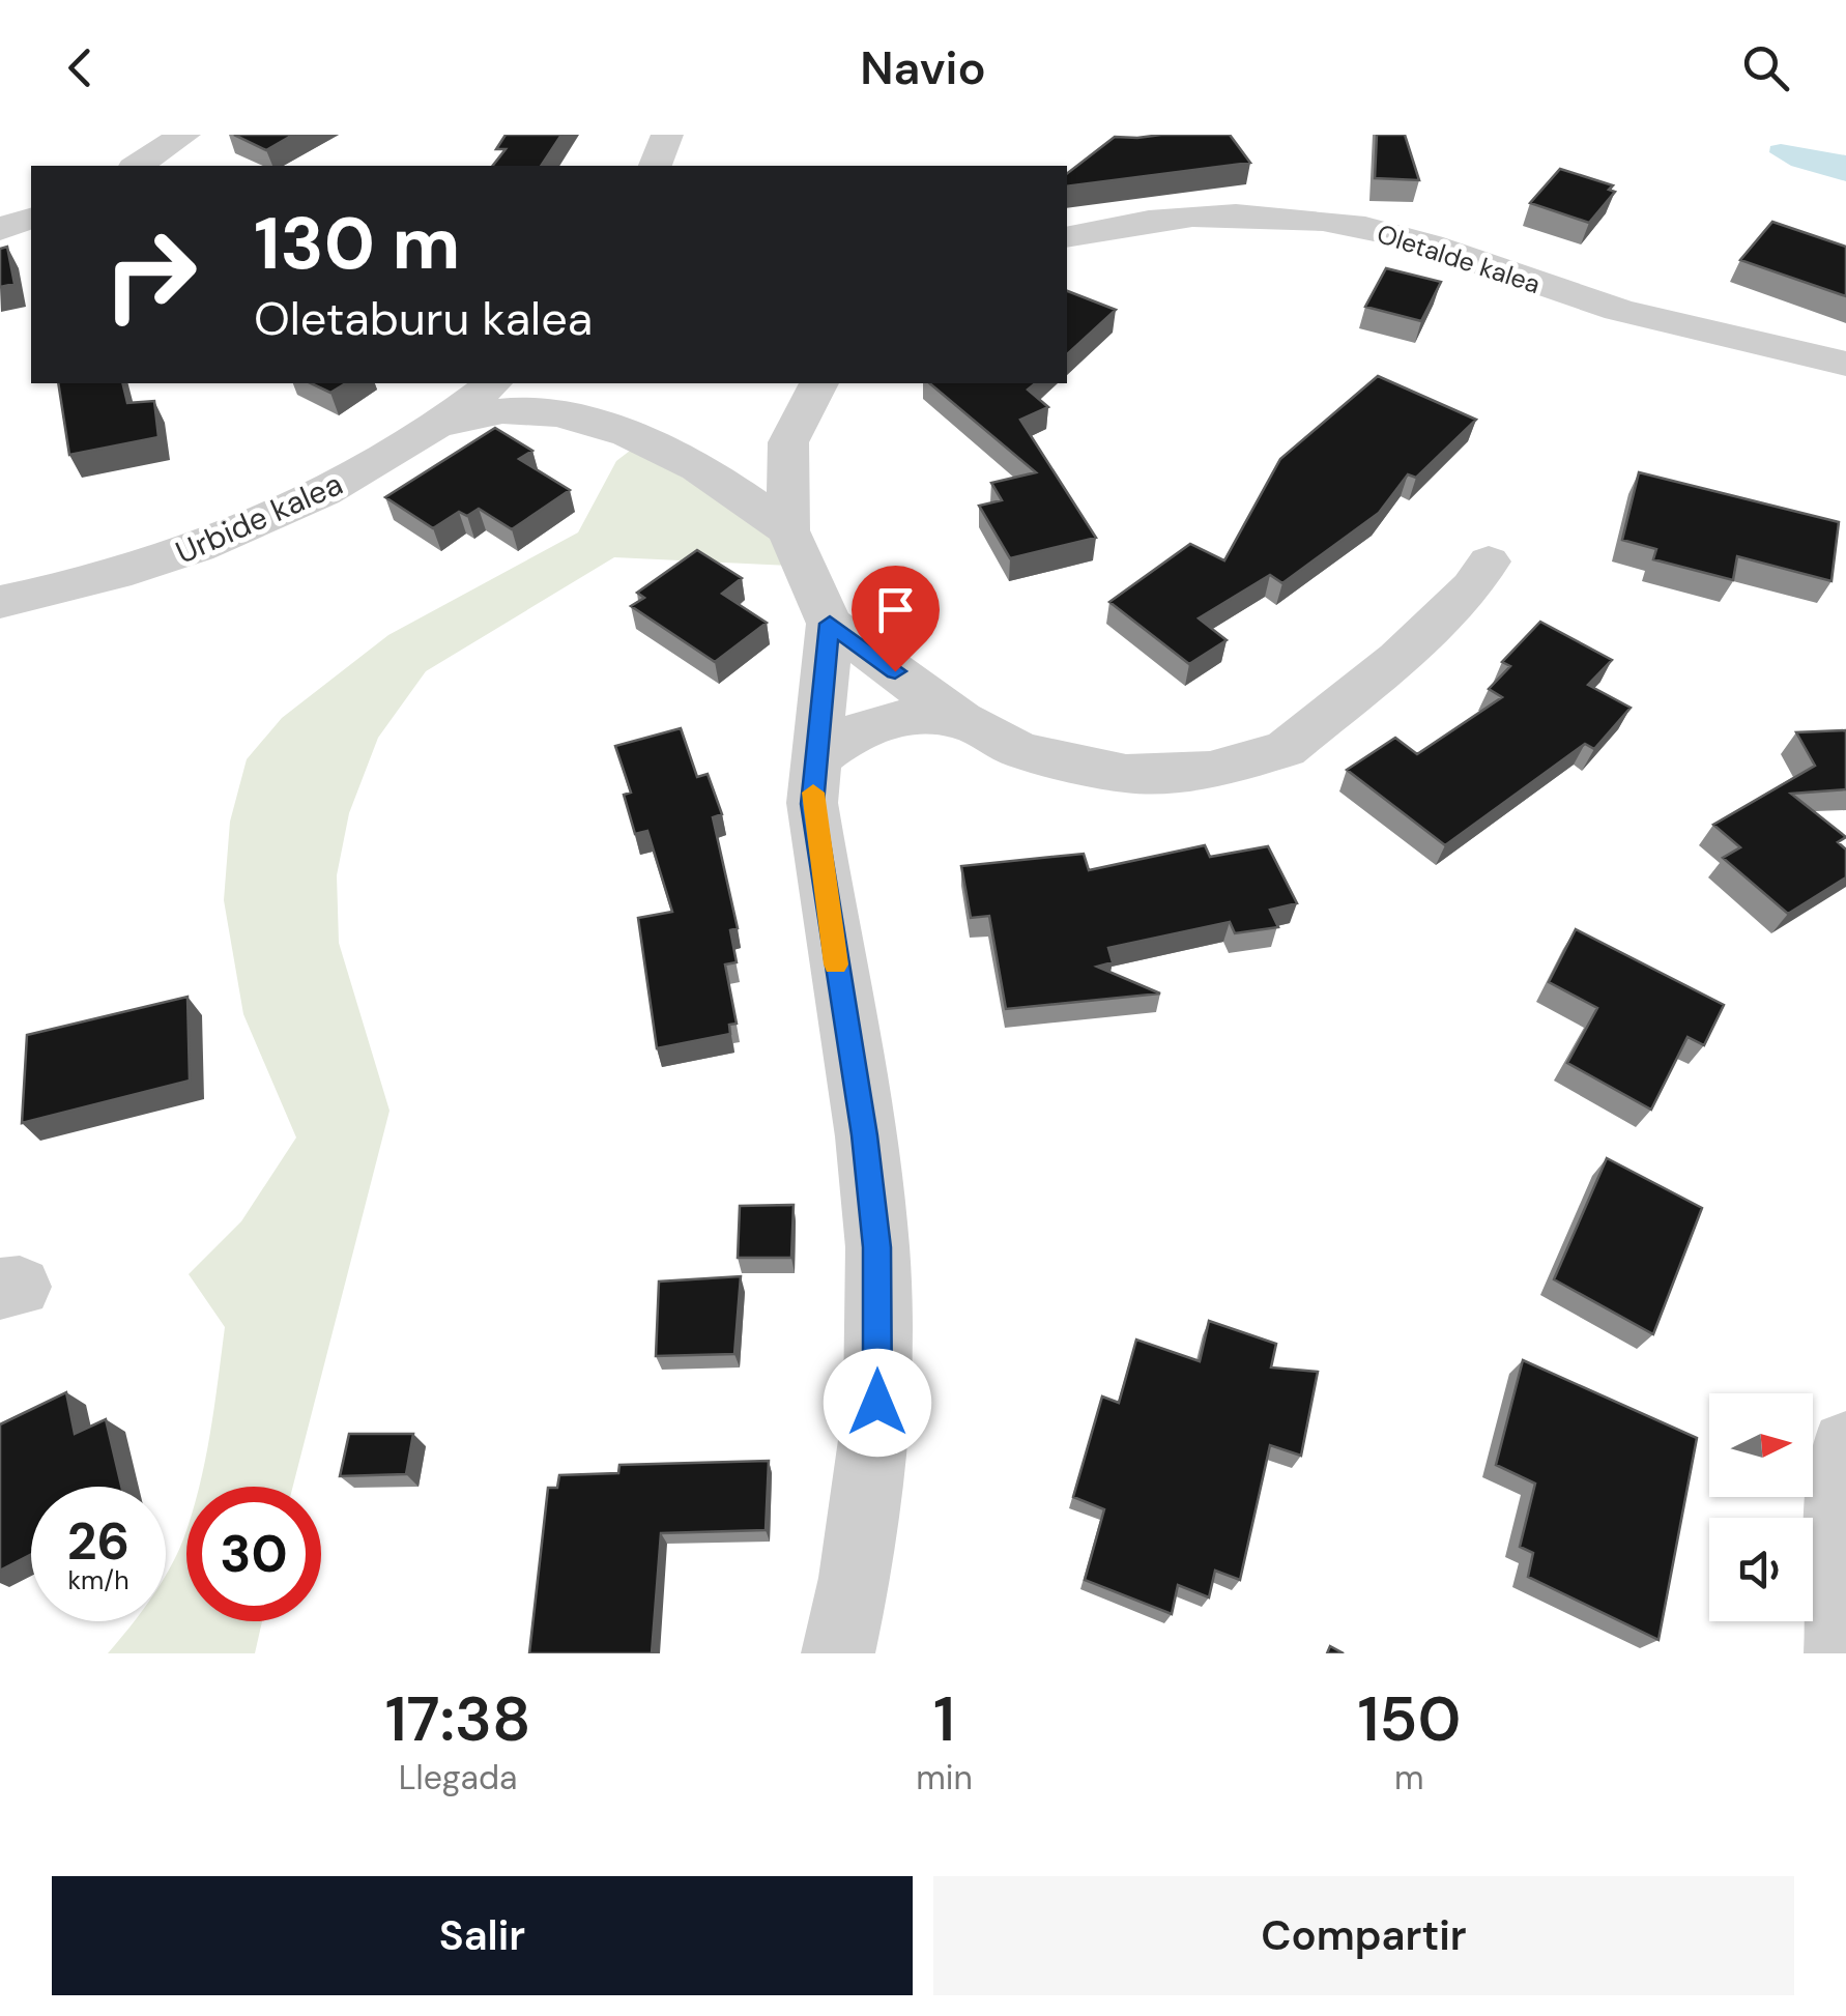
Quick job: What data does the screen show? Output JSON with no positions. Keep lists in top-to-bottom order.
{
  "streets": {
    "street": ["Oletalde kalea", "Urbide kalea"]
  },
  "north": "right",
  "page": {
    "header": "Navio",
    "turn": ["130 m", "Oletaburu kalea"],
    "speed": "26 km/h",
    "limit": "30",
    "eta": [
      "17:38",
      "Llegada",
      "1",
      "min",
      "150",
      "m"
    ],
    "buttons": ["Salir", "Compartir"]
  }
}
